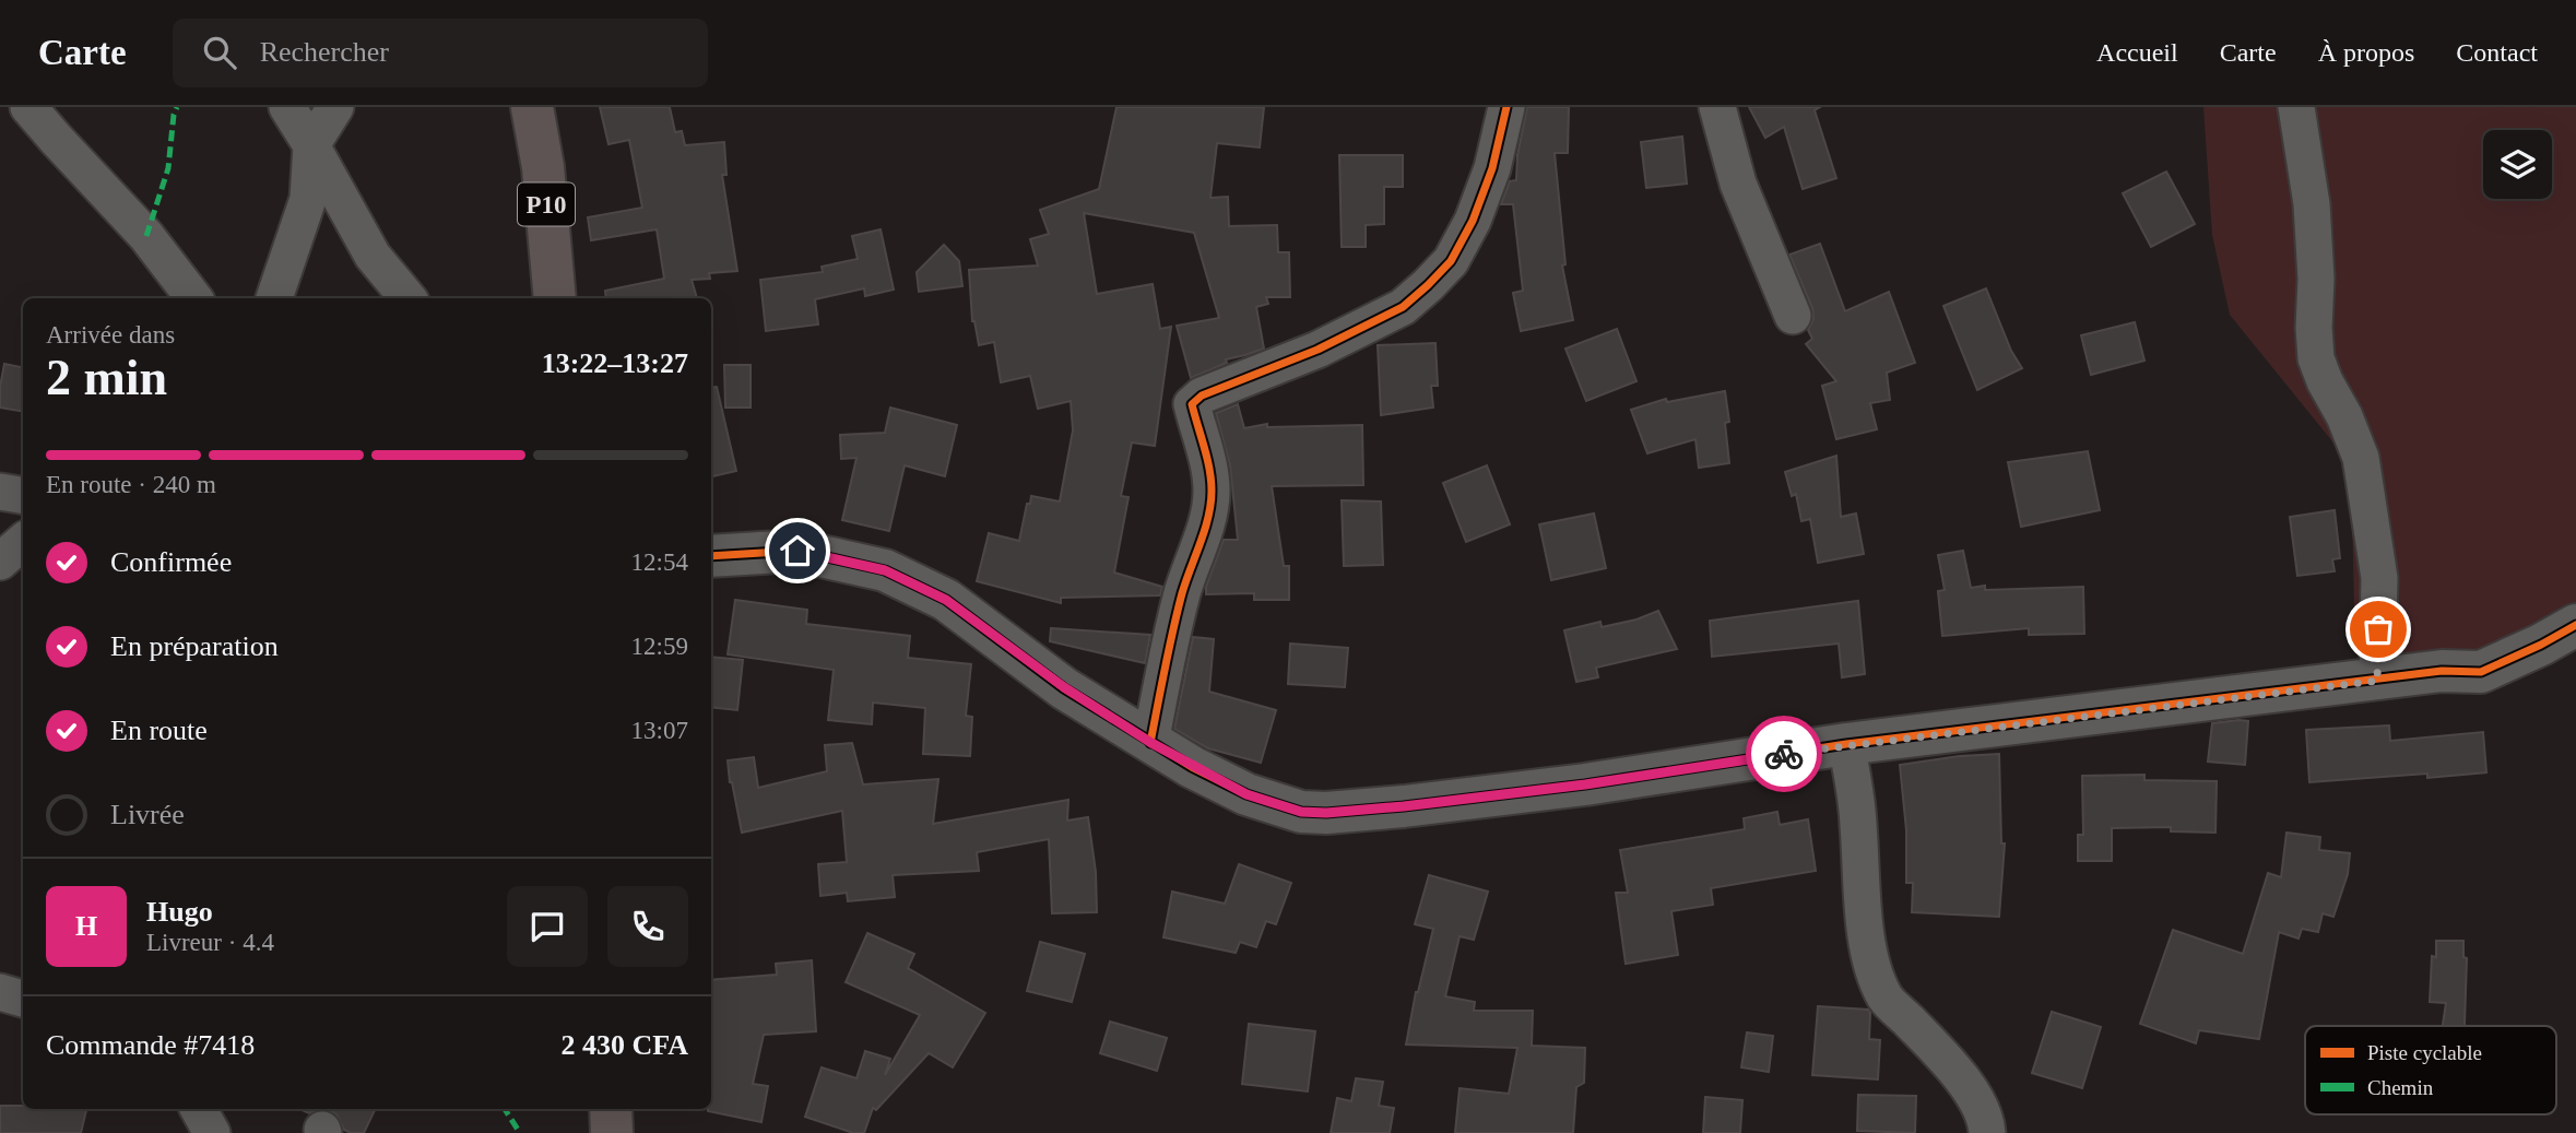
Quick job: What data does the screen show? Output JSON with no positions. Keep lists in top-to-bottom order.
{
  "streets": {
    "main road": ["P10"]
  },
  "legend": ["Piste cyclable", "Chemin"],
  "page": {
    "header": "Carte",
    "search": "Rechercher",
    "nav": [
      "Accueil",
      "Carte",
      "À propos",
      "Contact"
    ],
    "heading": ["2 min", "Arrivée dans", "13:22–13:27"],
    "panel": [
      "Hugo",
      "Livreur · 4.4",
      "Commande #7418",
      "2 430 CFA"
    ],
    "bar": "En route · 240 m",
    "list": [
      ["Confirmée", "12:54"],
      ["En préparation", "12:59"],
      ["En route", "13:07"],
      "Livrée"
    ],
    "round": "H"
  }
}
